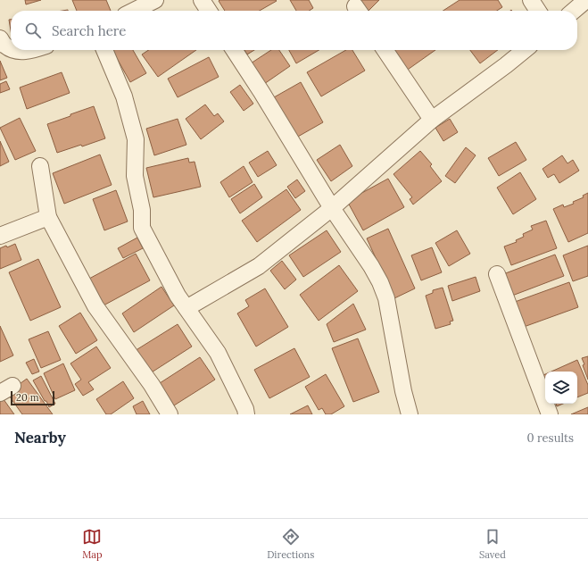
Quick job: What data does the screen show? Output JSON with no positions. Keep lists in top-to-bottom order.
{
  "scale_bar": "20 m",
  "page": {
    "search": "Search here",
    "scale": "20 m",
    "heading": ["Nearby", "0 results"],
    "nav": ["Map", "Directions", "Saved"]
  }
}
